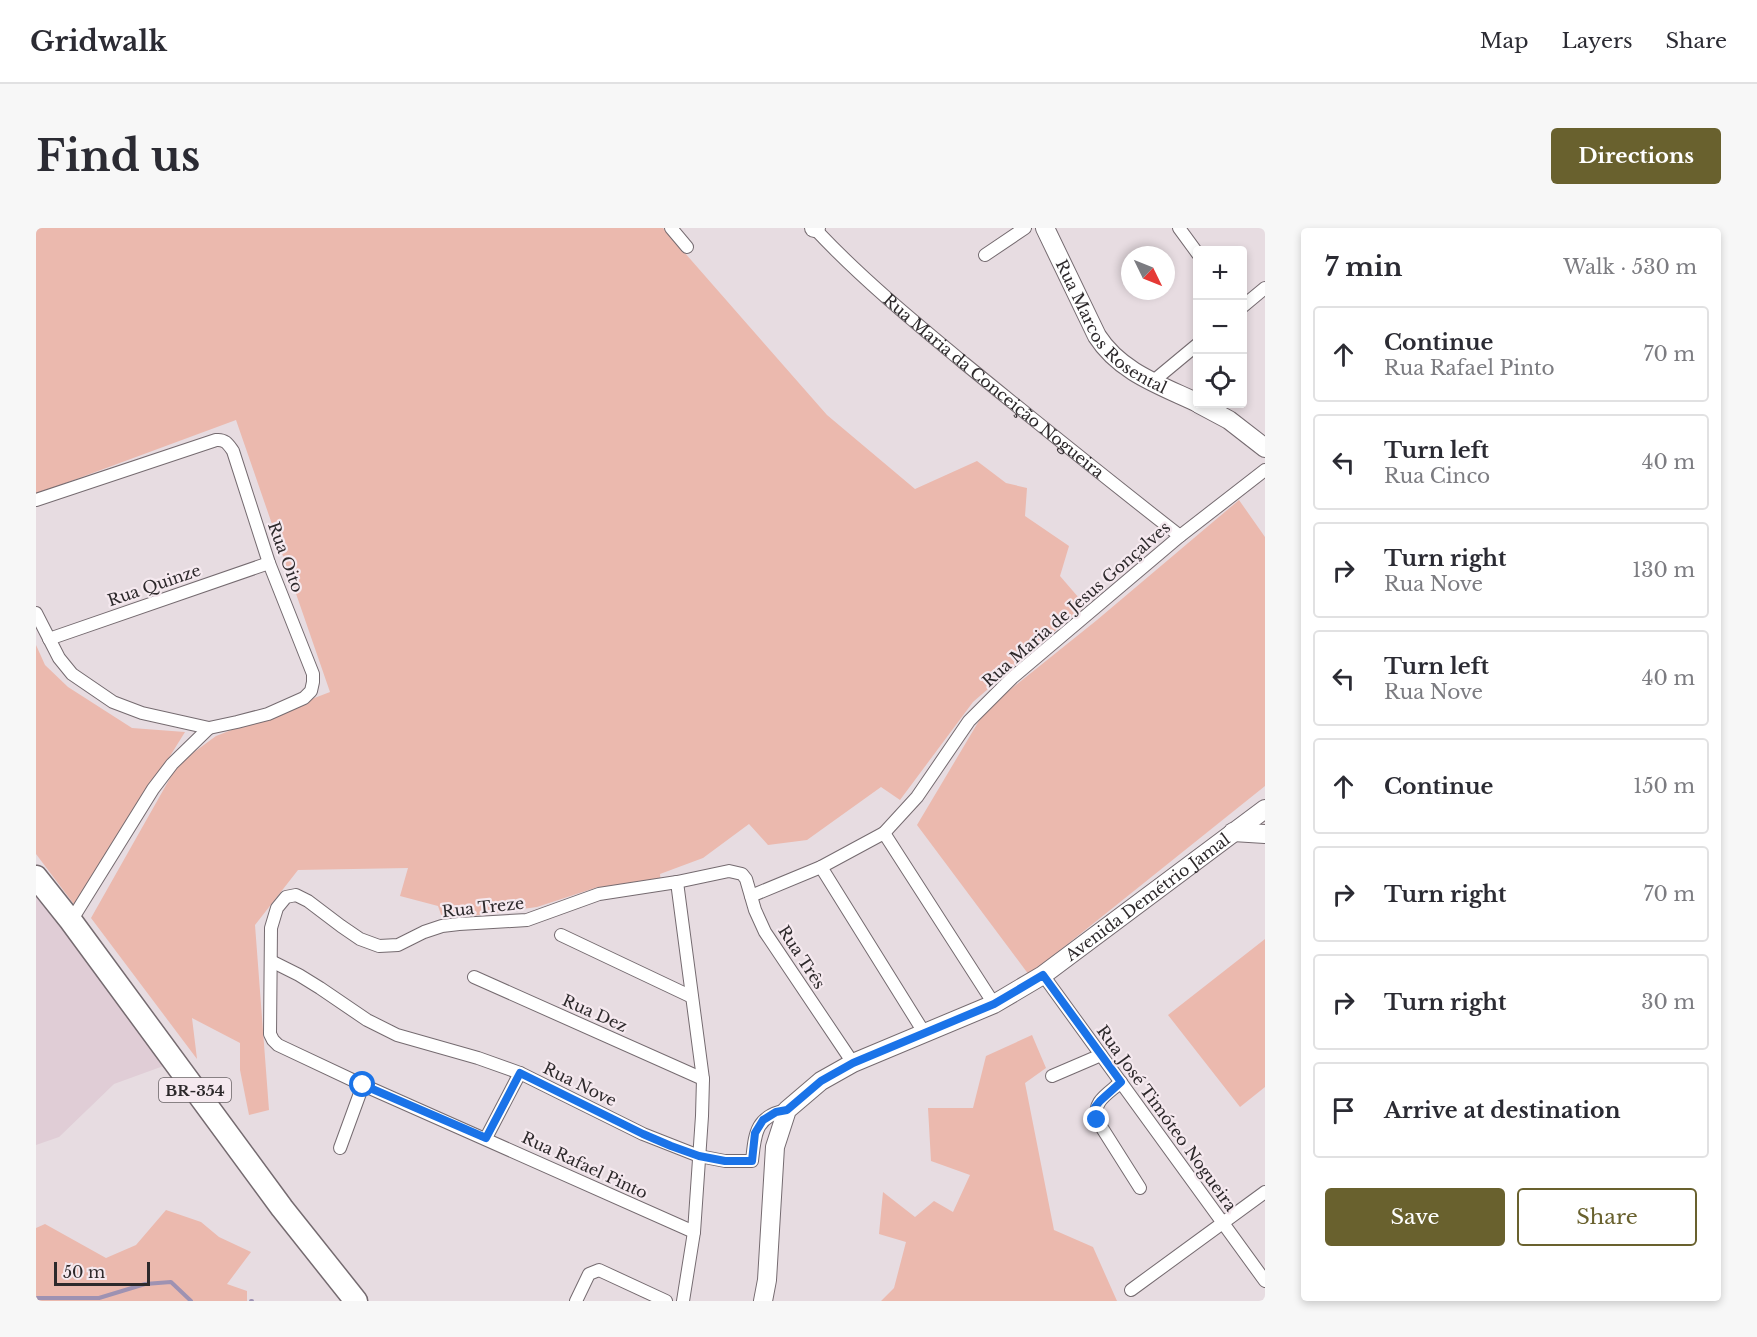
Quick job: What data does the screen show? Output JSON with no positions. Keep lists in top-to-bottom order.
{
  "streets": {
    "highway": ["BR-354"],
    "street": [
      "Rua Marcos Rosental",
      "Rua Maria da Conceição Nogueira",
      "Rua Oito",
      "Rua Quinze",
      "Rua Maria de Jesus Gonçalves",
      "Avenida Demétrio Jamal",
      "Rua Treze",
      "Rua Três",
      "Rua Dez",
      "Rua Nove",
      "Rua José Timóteo Nogueira",
      "Rua Rafael Pinto"
    ]
  },
  "crossings": [
    ["Rua Maria da Conceição Nogueira", "Rua Maria de Jesus Gonçalves"],
    ["Rua Oito", "Rua Quinze"],
    ["Rua Maria de Jesus Gonçalves", "Rua Três"],
    ["Avenida Demétrio Jamal", "Rua Três"],
    ["Avenida Demétrio Jamal", "Rua Nove"],
    ["Avenida Demétrio Jamal", "Rua José Timóteo Nogueira"],
    ["Rua Treze", "Rua Três"],
    ["Rua Treze", "Rua Nove"],
    ["Rua Treze", "Rua Rafael Pinto"]
  ],
  "scale_bar": "50 m",
  "north": "bottom right",
  "page": {
    "header": "Gridwalk",
    "nav": ["Map", "Layers", "Share"],
    "buttons": [
      "Directions",
      ["Save", "Share"]
    ],
    "title": "Find us",
    "heading": ["7 min", "Walk · 530 m"],
    "map_buttons": ["+", "−"],
    "list": [
      ["Continue", "Rua Rafael Pinto", "70 m"],
      ["Turn left", "Rua Cinco", "40 m"],
      ["Turn right", "Rua Nove", "130 m"],
      ["Turn left", "Rua Nove", "40 m"],
      ["Continue", "150 m"],
      ["Turn right", "70 m"],
      ["Turn right", "30 m"],
      "Arrive at destination"
    ],
    "scale": "50 m"
  }
}
